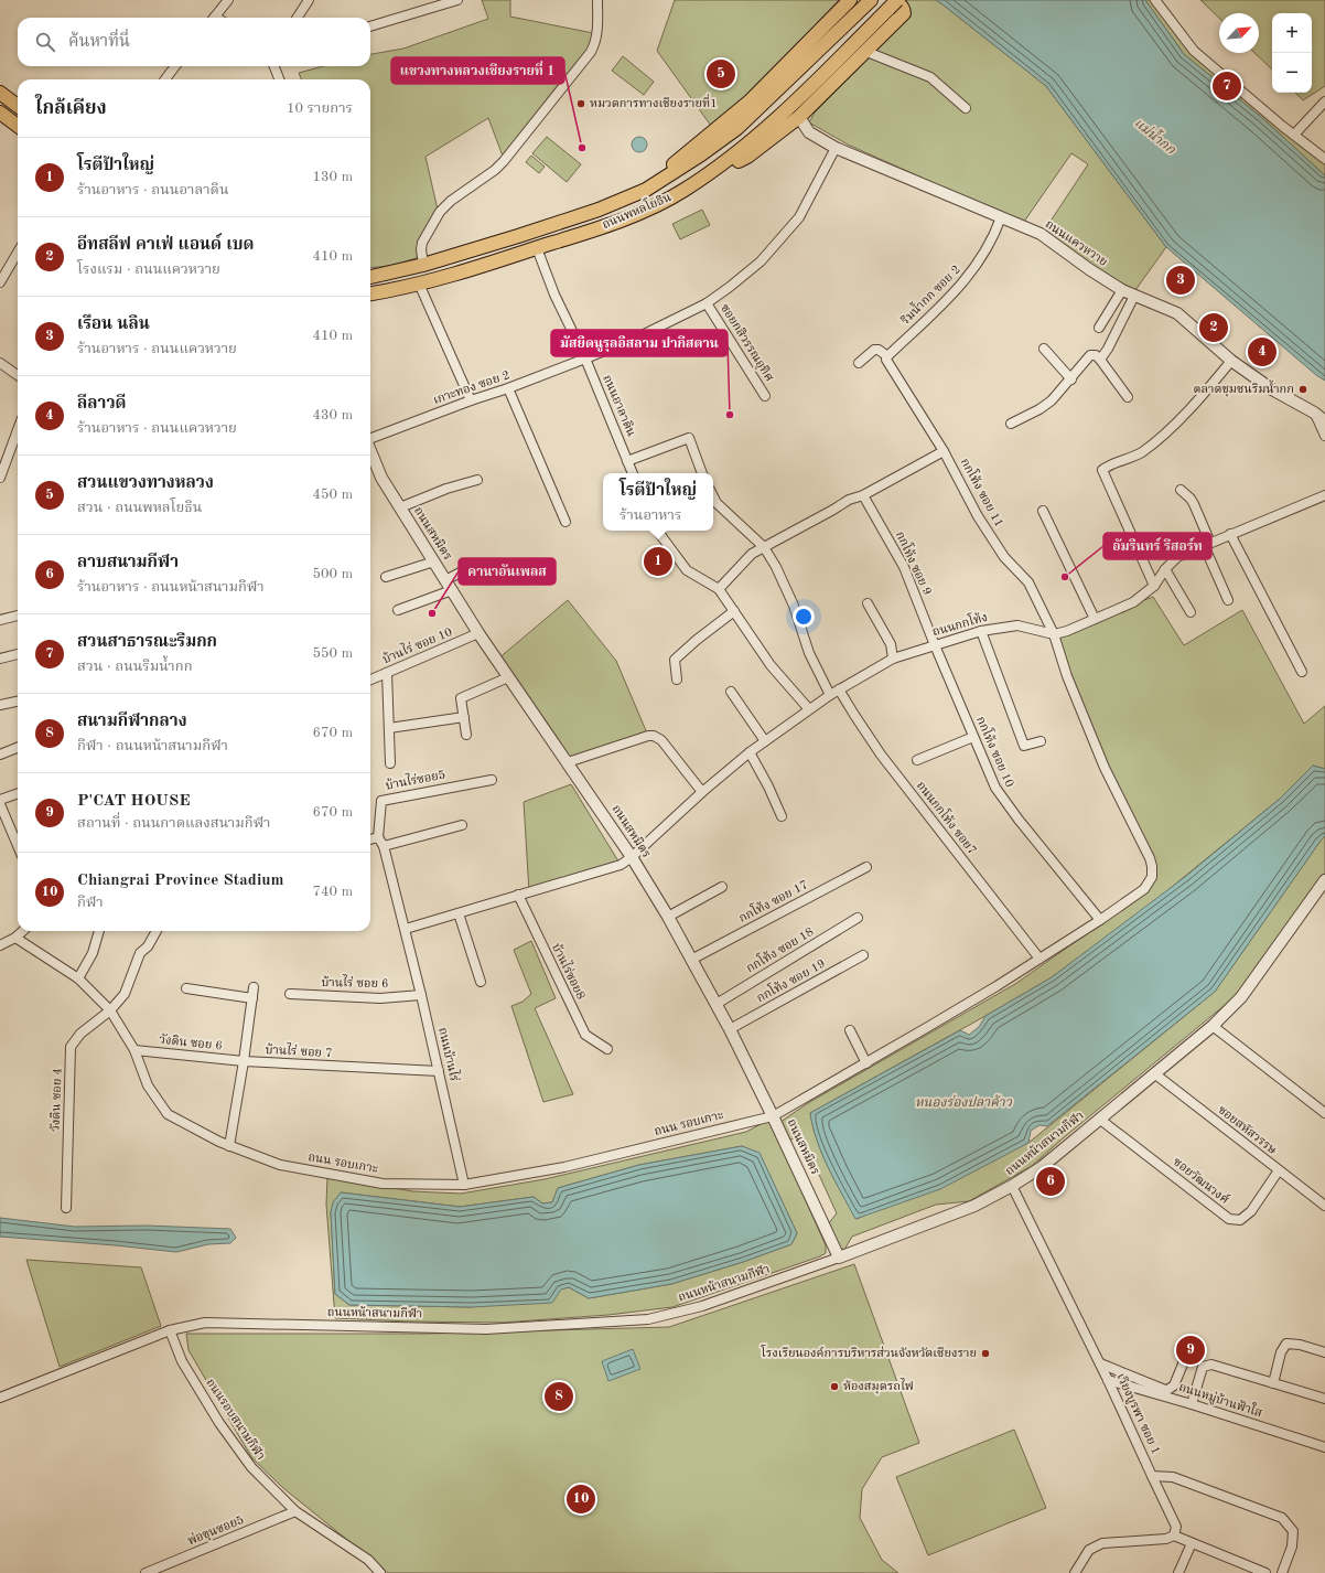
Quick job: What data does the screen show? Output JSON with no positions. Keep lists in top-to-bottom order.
{
  "streets": {
    "main road": ["ถนนพหลโยธิน"],
    "street": [
      "ถนนแควหวาย",
      "ริมน้ำกก ซอย 2",
      "ซอยกสิวรรณอุทิศ",
      "เกาะทอง ซอย 2",
      "ถนนอาลาดิน",
      "กกโท้ง ซอย 11",
      "ถนนสหมิตร",
      "กกโท้ง ซอย 9",
      "ถนนกกโท้ง",
      "บ้านไร่ ซอย 10",
      "กกโท้ง ซอย 10",
      "บ้านไร่ซอย5",
      "ถนนกกโท้ง ซอย7",
      "กกโท้ง ซอย 17",
      "กกโท้ง ซอย 18",
      "บ้านไร่ซอย8",
      "กกโท้ง ซอย 19",
      "บ้านไร่ ซอย 6",
      "วังดิน ซอย 6",
      "บ้านไร่ ซอย 7",
      "ถนนบ้านไร่",
      "วังดิน ซอย 4",
      "ถนน รอบเกาะ",
      "ซอยสหัสวรรษ",
      "ถนนหน้าสนามกีฬา",
      "ซอยวัฒนวงศ์",
      "ถนนหมู่บ้านฟ้าใส",
      "เวียงบูรพา ซอย 1",
      "ถนนรอบสนามกีฬา",
      "พ่อขุนซอย5"
    ]
  },
  "crossings": [
    ["ถนนพหลโยธิน", "ถนนอาลาดิน"],
    ["ถนนแควหวาย", "ริมน้ำกก ซอย 2"],
    ["ถนนแควหวาย", "เกาะทอง ซอย 2"],
    ["ริมน้ำกก ซอย 2", "กกโท้ง ซอย 11"],
    ["ซอยกสิวรรณอุทิศ", "เกาะทอง ซอย 2"],
    ["เกาะทอง ซอย 2", "ถนนอาลาดิน"],
    ["กกโท้ง ซอย 11", "ถนนกกโท้ง"],
    ["กกโท้ง ซอย 11", "กกโท้ง ซอย 10"],
    ["กกโท้ง ซอย 11", "ถนน รอบเกาะ"],
    ["ถนนสหมิตร", "ถนนกกโท้ง"],
    ["ถนนสหมิตร", "บ้านไร่ ซอย 10"],
    ["ถนนสหมิตร", "กกโท้ง ซอย 17"],
    ["ถนนสหมิตร", "กกโท้ง ซอย 18"],
    ["ถนนสหมิตร", "กกโท้ง ซอย 19"],
    ["ถนนสหมิตร", "ถนน รอบเกาะ"],
    ["ถนนสหมิตร", "ถนนหน้าสนามกีฬา"],
    ["กกโท้ง ซอย 9", "ถนนกกโท้ง"],
    ["กกโท้ง ซอย 9", "กกโท้ง ซอย 10"],
    ["ถนนกกโท้ง", "กกโท้ง ซอย 10"],
    ["ถนนกกโท้ง", "ถนนกกโท้ง ซอย7"],
    ["กกโท้ง ซอย 10", "ถนน รอบเกาะ"],
    ["บ้านไร่ซอย5", "ถนนบ้านไร่"],
    ["ถนนกกโท้ง ซอย7", "ถนน รอบเกาะ"],
    ["บ้านไร่ ซอย 6", "ถนนบ้านไร่"],
    ["วังดิน ซอย 6", "บ้านไร่ ซอย 7"],
    ["วังดิน ซอย 6", "ถนน รอบเกาะ"],
    ["บ้านไร่ ซอย 7", "ถนนบ้านไร่"],
    ["ถนนบ้านไร่", "ถนน รอบเกาะ"],
    ["วังดิน ซอย 4", "ถนน รอบเกาะ"],
    ["ซอยสหัสวรรษ", "ถนนหน้าสนามกีฬา"],
    ["ซอยสหัสวรรษ", "ซอยวัฒนวงศ์"],
    ["ถนนหน้าสนามกีฬา", "ซอยวัฒนวงศ์"],
    ["ถนนหน้าสนามกีฬา", "เวียงบูรพา ซอย 1"],
    ["ถนนหน้าสนามกีฬา", "ถนนรอบสนามกีฬา"],
    ["ถนนหมู่บ้านฟ้าใส", "เวียงบูรพา ซอย 1"],
    ["ถนนรอบสนามกีฬา", "พ่อขุนซอย5"]
  ],
  "water": ["แม่น้ำกก", "หนองร่องปลาค้าว"],
  "places": [
    "หมวดการทางเชียงรายที่1",
    "แขวงทางหลวงเชียงรายที่ 1",
    "ตลาดชุมชนริมน้ำกก",
    "มัสยิดนูรุลอิสลาม ปากีสตาน",
    "อัมรินทร์ รีสอร์ท",
    "คานาอันเพลส",
    "โรงเรียนองค์การบริหารส่วนจังหวัดเชียงราย",
    "ห้องสมุดรถไฟ"
  ],
  "north": "top right",
  "page": {
    "map_buttons": ["+", "−"],
    "search": "ค้นหาที่นี่",
    "pins": [
      "5",
      "7",
      "3",
      "2",
      "4",
      "1",
      "6",
      "9",
      "8",
      "10"
    ],
    "heading": ["ใกล้เคียง", "10 รายการ"],
    "list": [
      {
        "mark": "1",
        "name": "โรตีป้าใหญ่",
        "note": "ร้านอาหาร · ถนนอาลาดิน",
        "value": "130 m"
      },
      {
        "mark": "2",
        "name": "อีทสลีฟ คาเฟ่ แอนด์ เบด",
        "note": "โรงแรม · ถนนแควหวาย",
        "value": "410 m"
      },
      {
        "mark": "3",
        "name": "เรือน นลิน",
        "note": "ร้านอาหาร · ถนนแควหวาย",
        "value": "410 m"
      },
      {
        "mark": "4",
        "name": "ลีลาวดี",
        "note": "ร้านอาหาร · ถนนแควหวาย",
        "value": "430 m"
      },
      {
        "mark": "5",
        "name": "สวนแขวงทางหลวง",
        "note": "สวน · ถนนพหลโยธิน",
        "value": "450 m"
      },
      {
        "mark": "6",
        "name": "ลาบสนามกีฬา",
        "note": "ร้านอาหาร · ถนนหน้าสนามกีฬา",
        "value": "500 m"
      },
      {
        "mark": "7",
        "name": "สวนสาธารณะริมกก",
        "note": "สวน · ถนนริมน้ำกก",
        "value": "550 m"
      },
      {
        "mark": "8",
        "name": "สนามกีฬากลาง",
        "note": "กีฬา · ถนนหน้าสนามกีฬา",
        "value": "670 m"
      },
      {
        "mark": "9",
        "name": "P'CAT HOUSE",
        "note": "สถานที่ · ถนนกาดแลงสนามกีฬา",
        "value": "670 m"
      },
      {
        "mark": "10",
        "name": "Chiangrai Province Stadium",
        "note": "กีฬา",
        "value": "740 m"
      }
    ],
    "popup": ["โรตีป้าใหญ่", "ร้านอาหาร"]
  }
}
